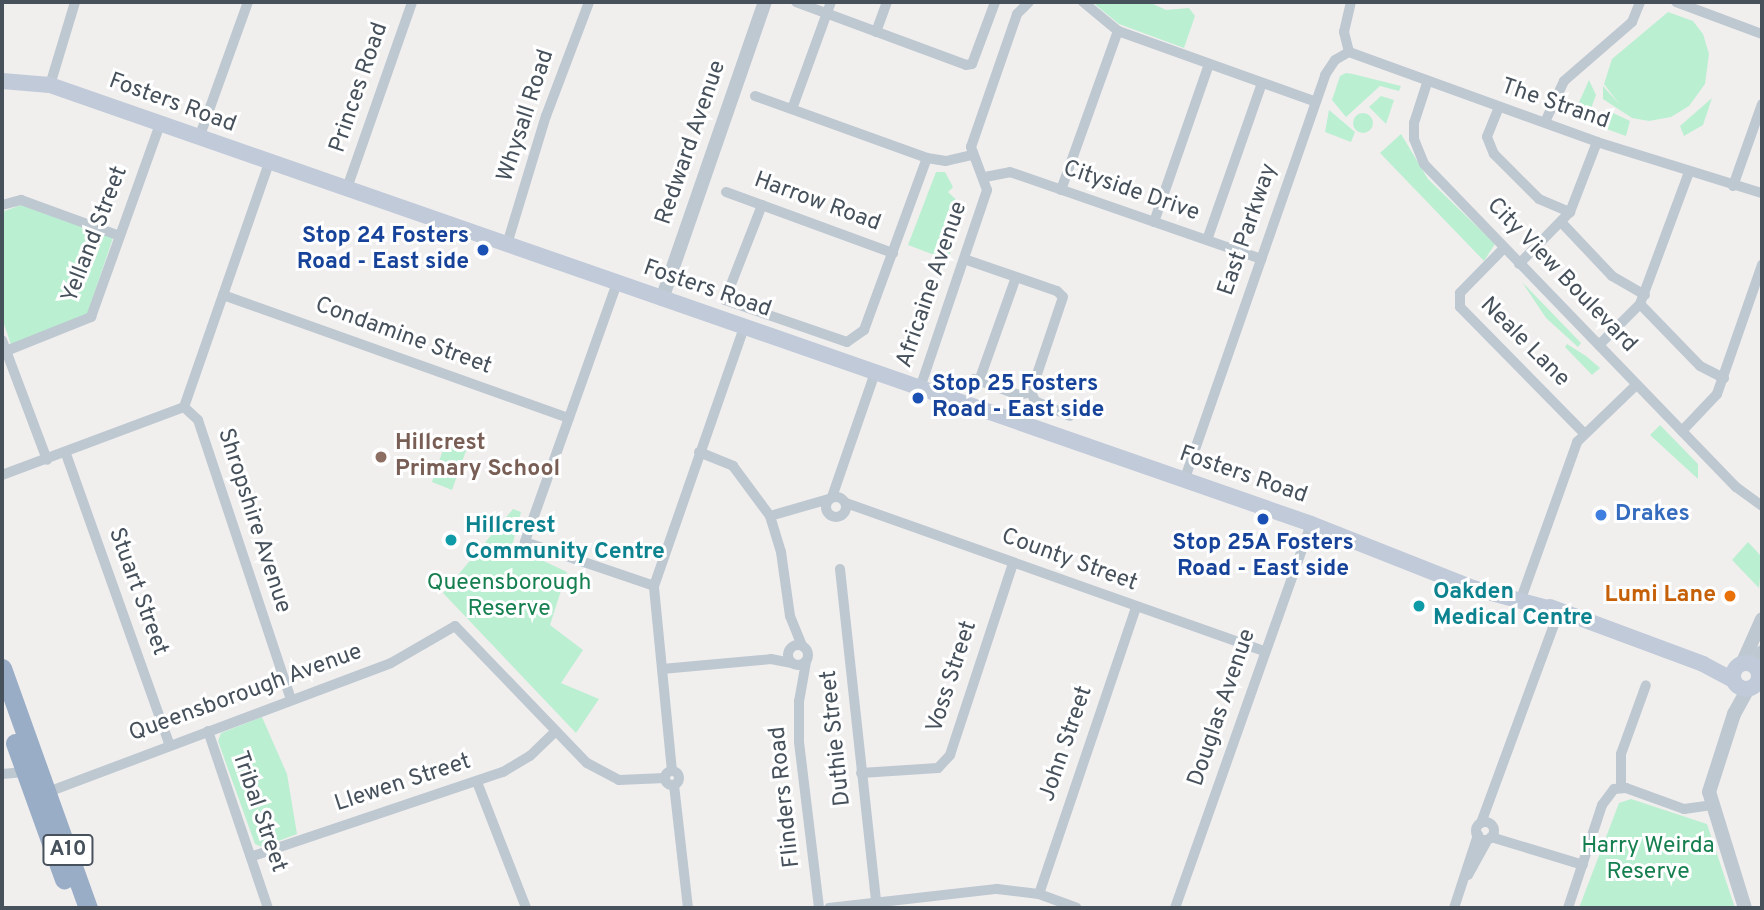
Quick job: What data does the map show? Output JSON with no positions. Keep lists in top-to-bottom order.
{
  "streets": {
    "highway": ["A10"],
    "main road": ["Fosters Road"],
    "street": [
      "Princes Road",
      "The Strand",
      "Whysall Road",
      "Redward Avenue",
      "Cityside Drive",
      "Harrow Road",
      "East Parkway",
      "Yelland Street",
      "City View Boulevard",
      "Africaine Avenue",
      "Condamine Street",
      "Neale Lane",
      "Shropshire Avenue",
      "County Street",
      "Stuart Street",
      "Voss Street",
      "Queensborough Avenue",
      "Douglas Avenue",
      "Duthie Street",
      "John Street",
      "Llewen Street",
      "Flinders Road",
      "Tribal Street"
    ]
  },
  "crossings": [
    ["Princes Road", "Fosters Road"],
    ["Fosters Road", "Whysall Road"],
    ["Fosters Road", "Redward Avenue"],
    ["Fosters Road", "East Parkway"],
    ["Fosters Road", "Yelland Street"],
    ["Fosters Road", "Africaine Avenue"],
    ["Fosters Road", "Douglas Avenue"],
    ["The Strand", "East Parkway"],
    ["The Strand", "City View Boulevard"],
    ["Cityside Drive", "East Parkway"],
    ["Cityside Drive", "Africaine Avenue"],
    ["City View Boulevard", "Neale Lane"],
    ["Shropshire Avenue", "Queensborough Avenue"],
    ["County Street", "Voss Street"],
    ["County Street", "Douglas Avenue"],
    ["County Street", "John Street"],
    ["Stuart Street", "Queensborough Avenue"],
    ["Voss Street", "Duthie Street"],
    ["Queensborough Avenue", "Llewen Street"],
    ["Queensborough Avenue", "Tribal Street"],
    ["Queensborough Avenue", "A10"],
    ["Llewen Street", "Tribal Street"]
  ],
  "parks": ["Queensborough Reserve", "Harry Weirda Reserve"],
  "places": [
    "Stop 24 Fosters Road - East side",
    "Stop 25 Fosters Road - East side",
    "Hillcrest Primary School",
    "Drakes",
    "Stop 25A Fosters Road - East side",
    "Hillcrest Community Centre",
    "Lumi Lane",
    "Oakden Medical Centre"
  ]
}
